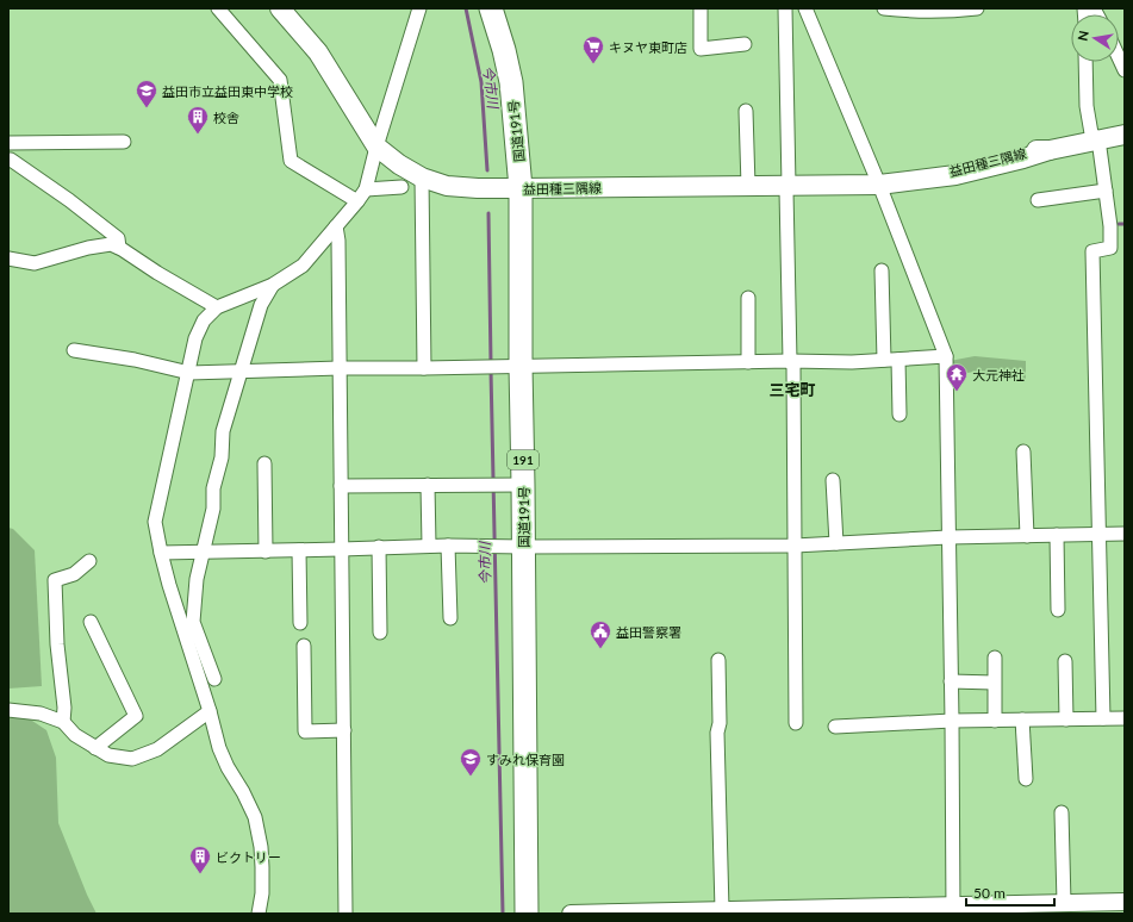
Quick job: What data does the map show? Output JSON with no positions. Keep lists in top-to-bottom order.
{
  "streets": {
    "highway": ["国道191号", "191"],
    "main road": ["益田種三隅線"]
  },
  "crossings": [
    ["国道191号", "益田種三隅線"]
  ],
  "districts": ["三宅町"],
  "water": ["今市川"],
  "places": {
    "supermarket": ["キヌヤ東町店"],
    "school or university": ["益田市立益田東中学校", "すみれ保育園"],
    "building": ["校舎", "ビクトリー"],
    "temple": ["大元神社"],
    "public building": ["益田警察署"]
  },
  "scale_bar": "50 m",
  "north": "left"
}
